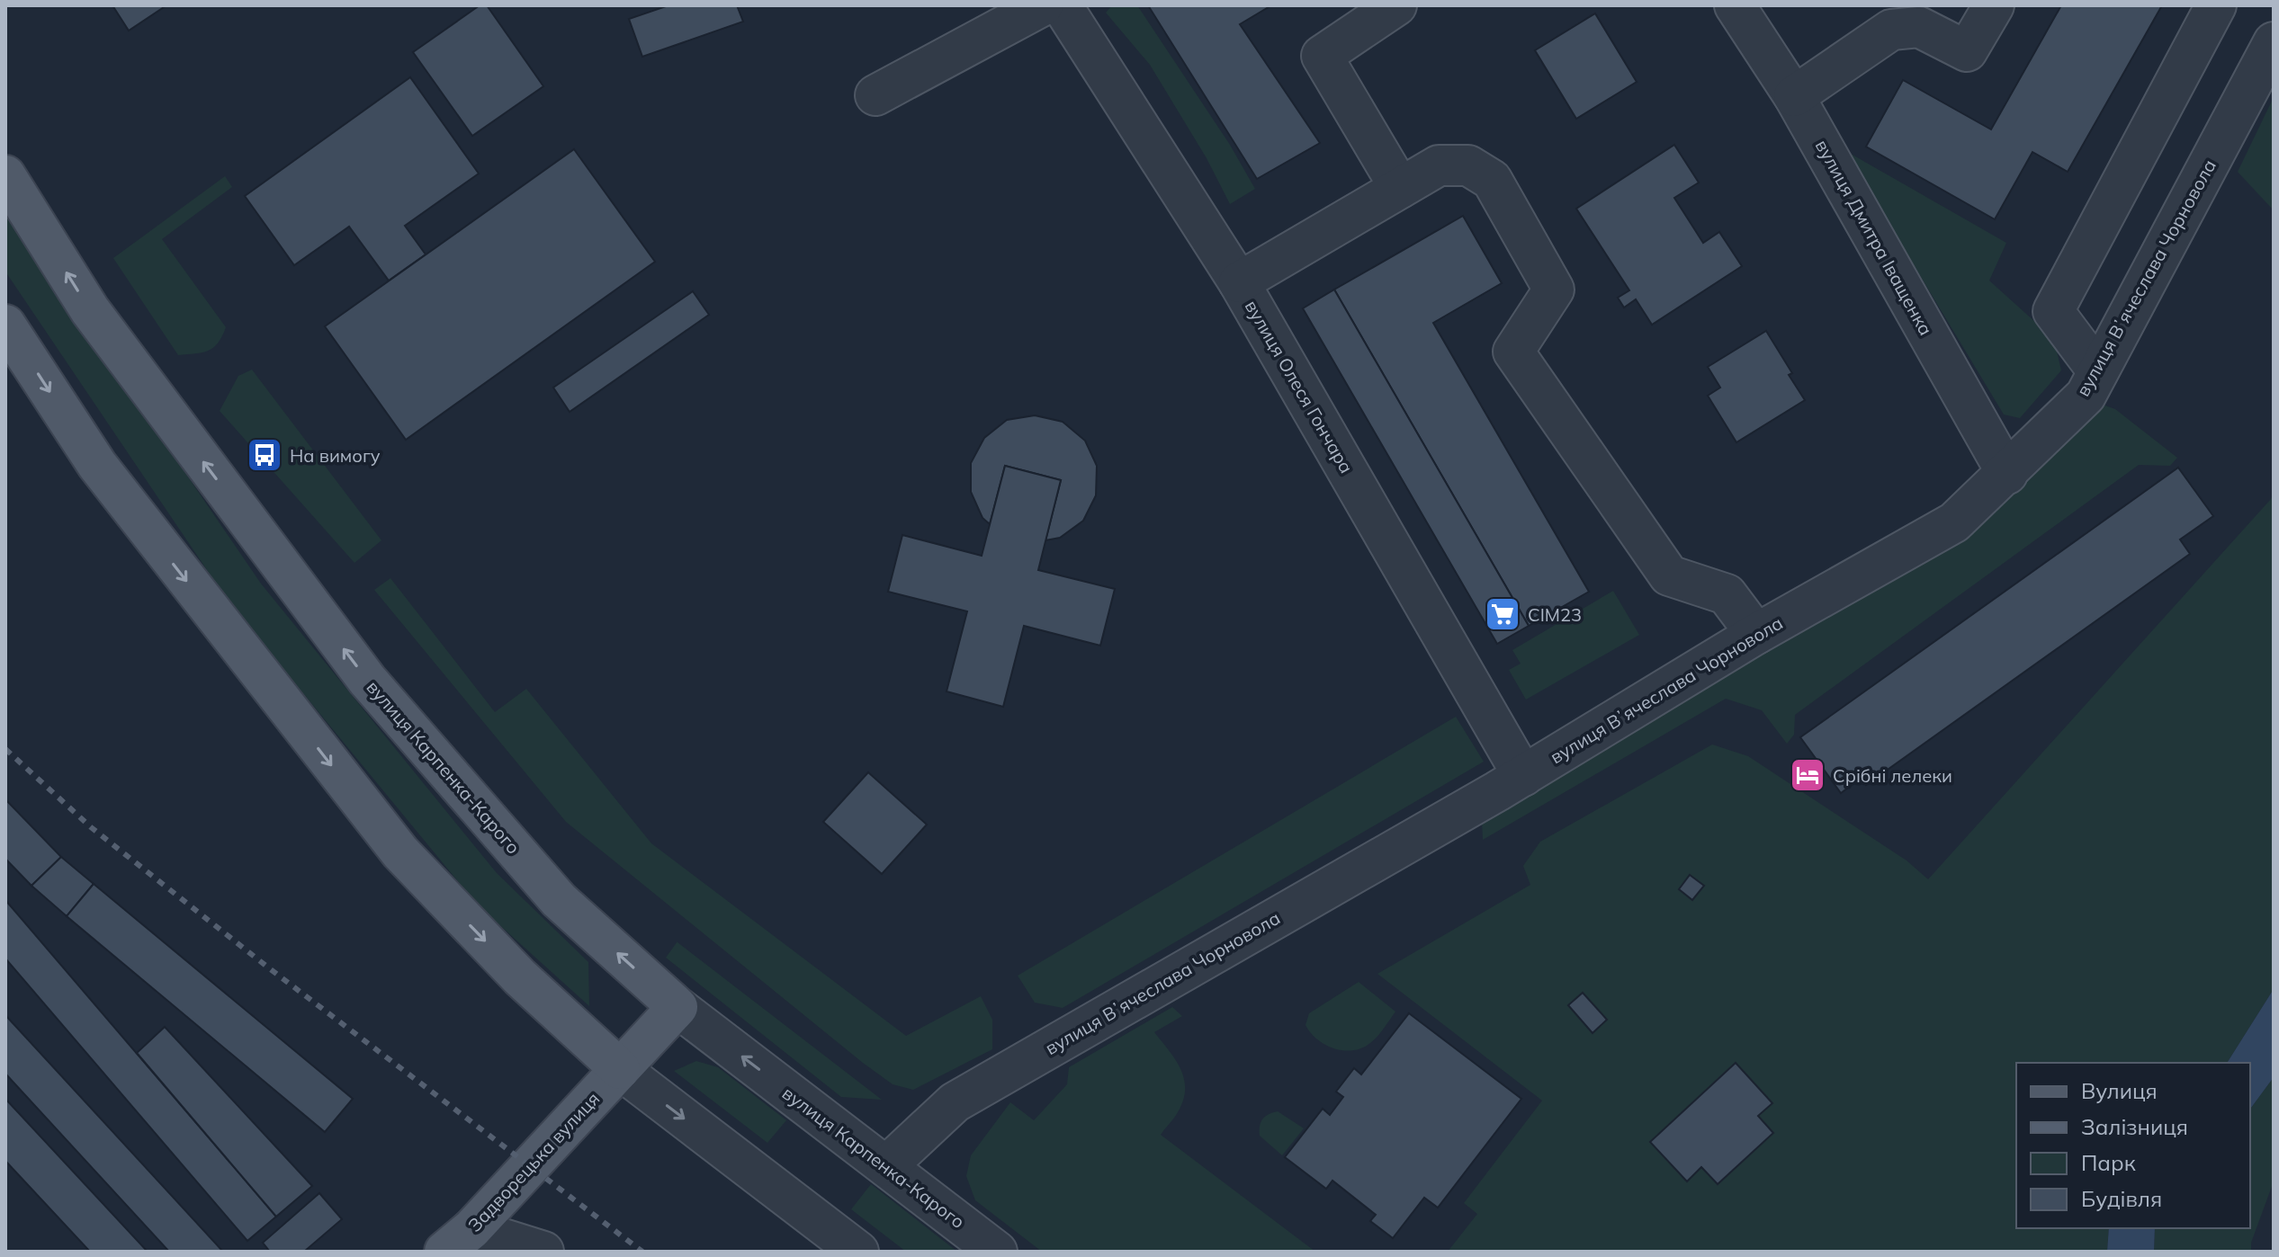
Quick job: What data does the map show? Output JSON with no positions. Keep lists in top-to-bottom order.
{
  "streets": {
    "main road": ["вулиця Карпенка-Карого", "Задворецька вулиця"],
    "street": ["вулиця Дмитра Іващенка", "вулиця Вʼячеслава Чорновола", "вулиця Олеся Гончара"]
  },
  "crossings": [
    ["вулиця Дмитра Іващенка", "вулиця Вʼячеслава Чорновола"],
    ["вулиця Вʼячеслава Чорновола", "вулиця Олеся Гончара"],
    ["вулиця Вʼячеслава Чорновола", "вулиця Карпенка-Карого"],
    ["вулиця Карпенка-Карого", "Задворецька вулиця"]
  ],
  "places": {
    "bus stop": ["На вимогу"],
    "supermarket": ["СІМ23"],
    "hotel": ["Срібні лелеки"]
  },
  "legend": [
    "Вулиця",
    "Залізниця",
    "Парк",
    "Будівля"
  ]
}
